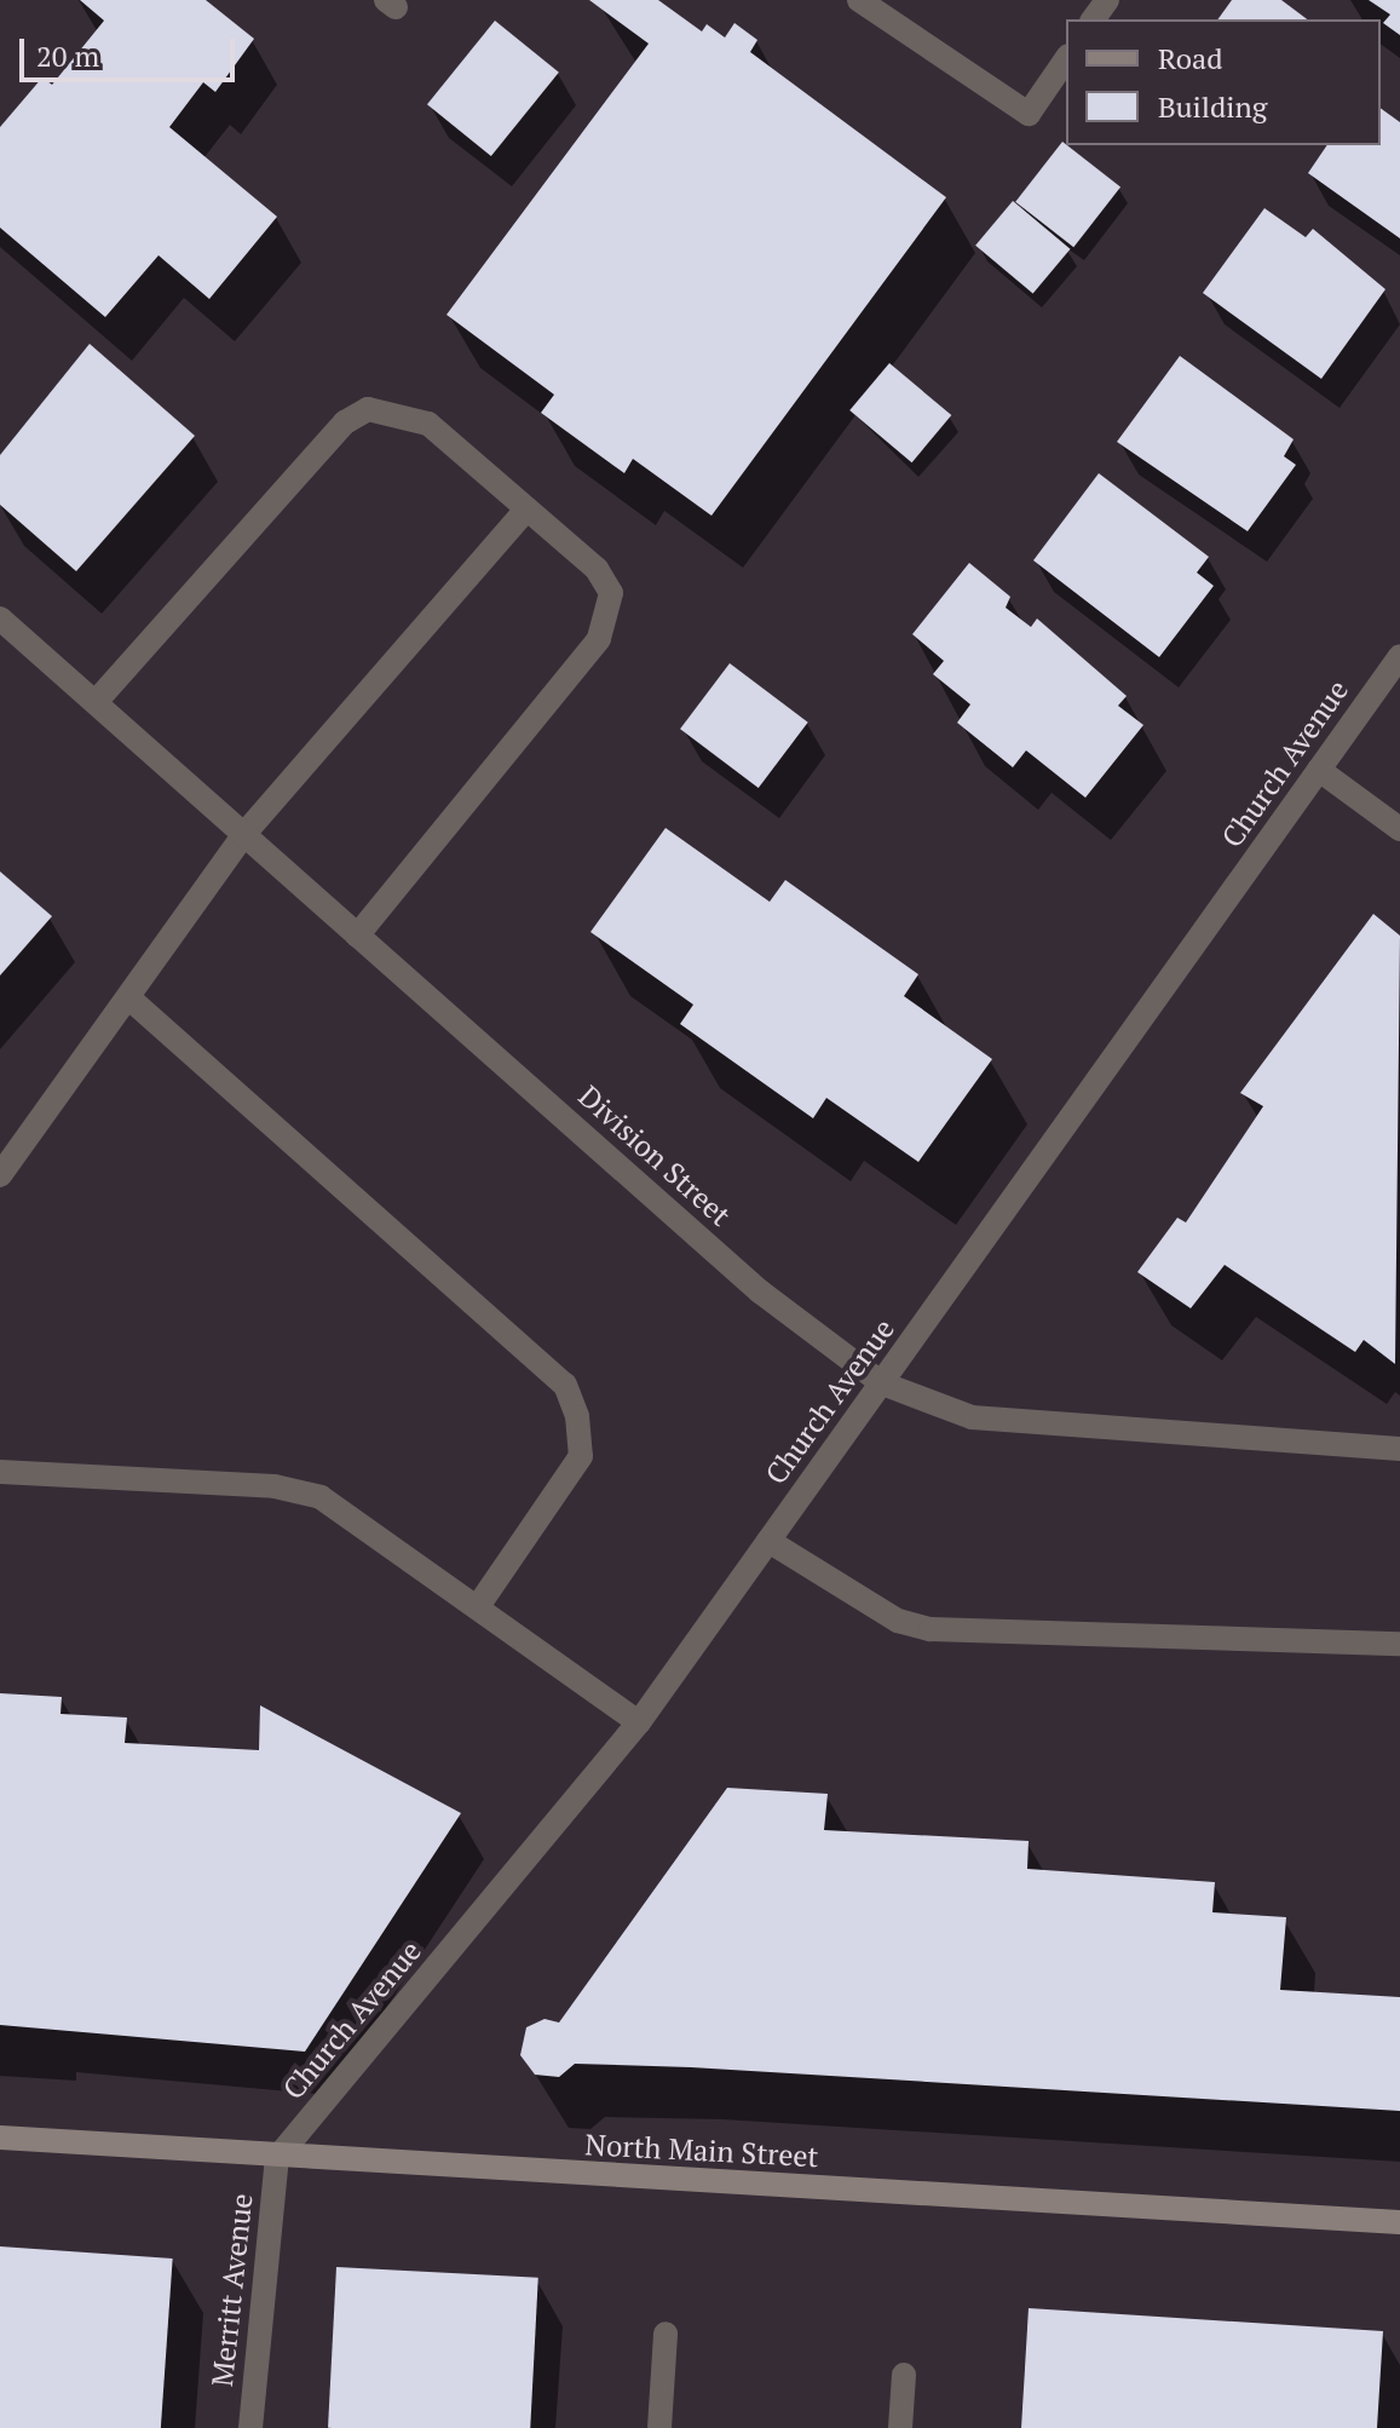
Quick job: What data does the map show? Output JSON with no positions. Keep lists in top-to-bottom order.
{
  "streets": {
    "main road": ["North Main Street"],
    "street": ["Church Avenue", "Division Street", "Merritt Avenue"]
  },
  "crossings": [
    ["Church Avenue", "Division Street"],
    ["Church Avenue", "North Main Street"],
    ["Church Avenue", "Merritt Avenue"],
    ["North Main Street", "Merritt Avenue"]
  ],
  "legend": ["Road", "Building"],
  "scale_bar": "20 m"
}
